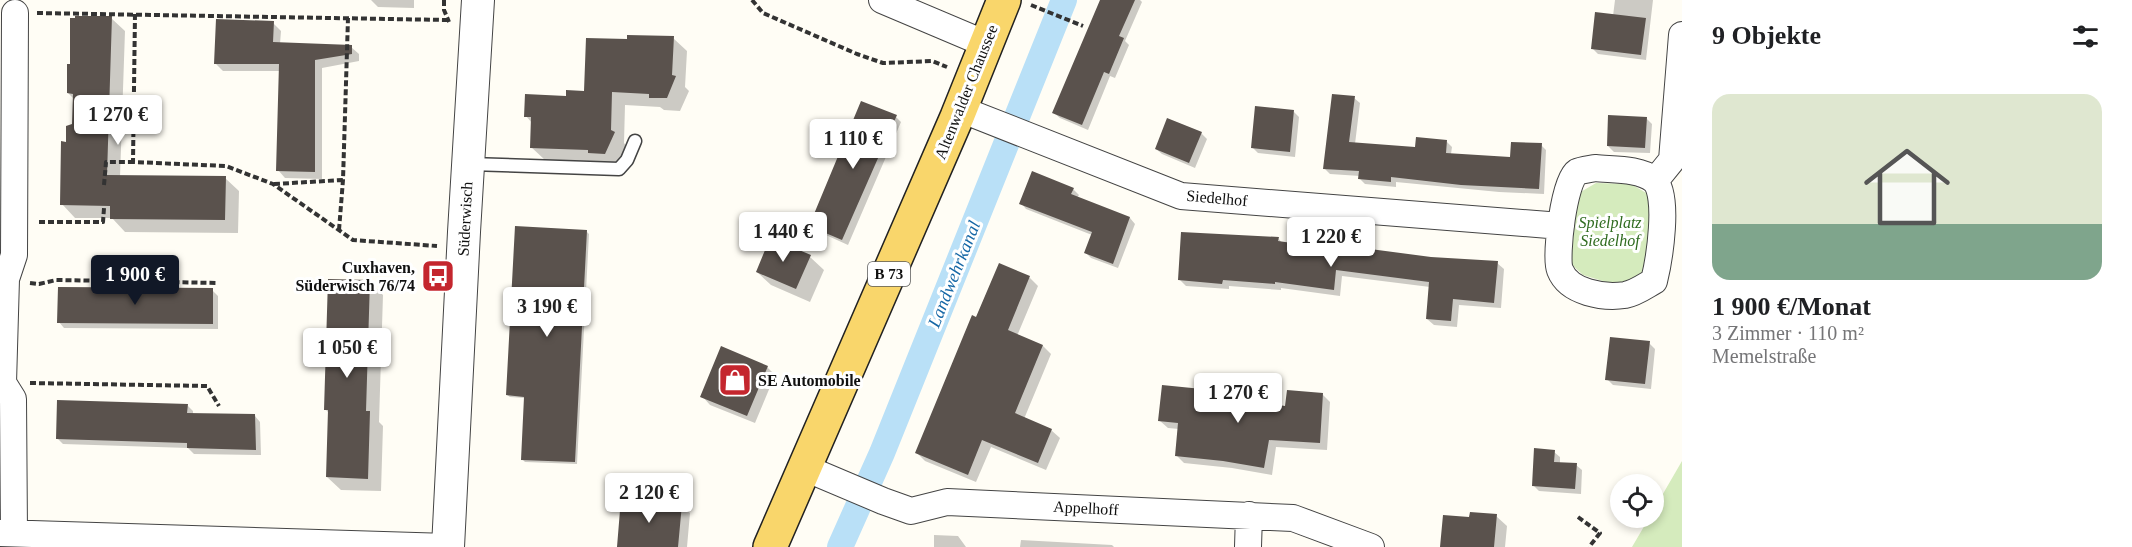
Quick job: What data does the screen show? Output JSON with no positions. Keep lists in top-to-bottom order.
{
  "streets": {
    "main road": ["Altenwalder Chaussee", "B 73"],
    "street": ["Siedelhof", "Süderwisch", "Appelhoff"]
  },
  "crossings": [
    ["Altenwalder Chaussee", "Siedelhof"],
    ["Altenwalder Chaussee", "Appelhoff"]
  ],
  "water": ["Landwehrkanal"],
  "parks": ["Spielplatz Siedelhof"],
  "places": {
    "bus stop": ["Cuxhaven, Süderwisch 76/74"],
    "shop": ["SE Automobile"]
  },
  "page": {
    "heading": "9 Objekte",
    "list": [
      {
        "name": "1 900 €/Monat",
        "note": "3 Zimmer · 110 m² · Memelstraße"
      }
    ],
    "price": [
      "1 270 €",
      "1 110 €",
      "1 440 €",
      "1 220 €",
      "1 900 €",
      "3 190 €",
      "1 050 €",
      "1 270 €",
      "2 120 €"
    ]
  }
}
